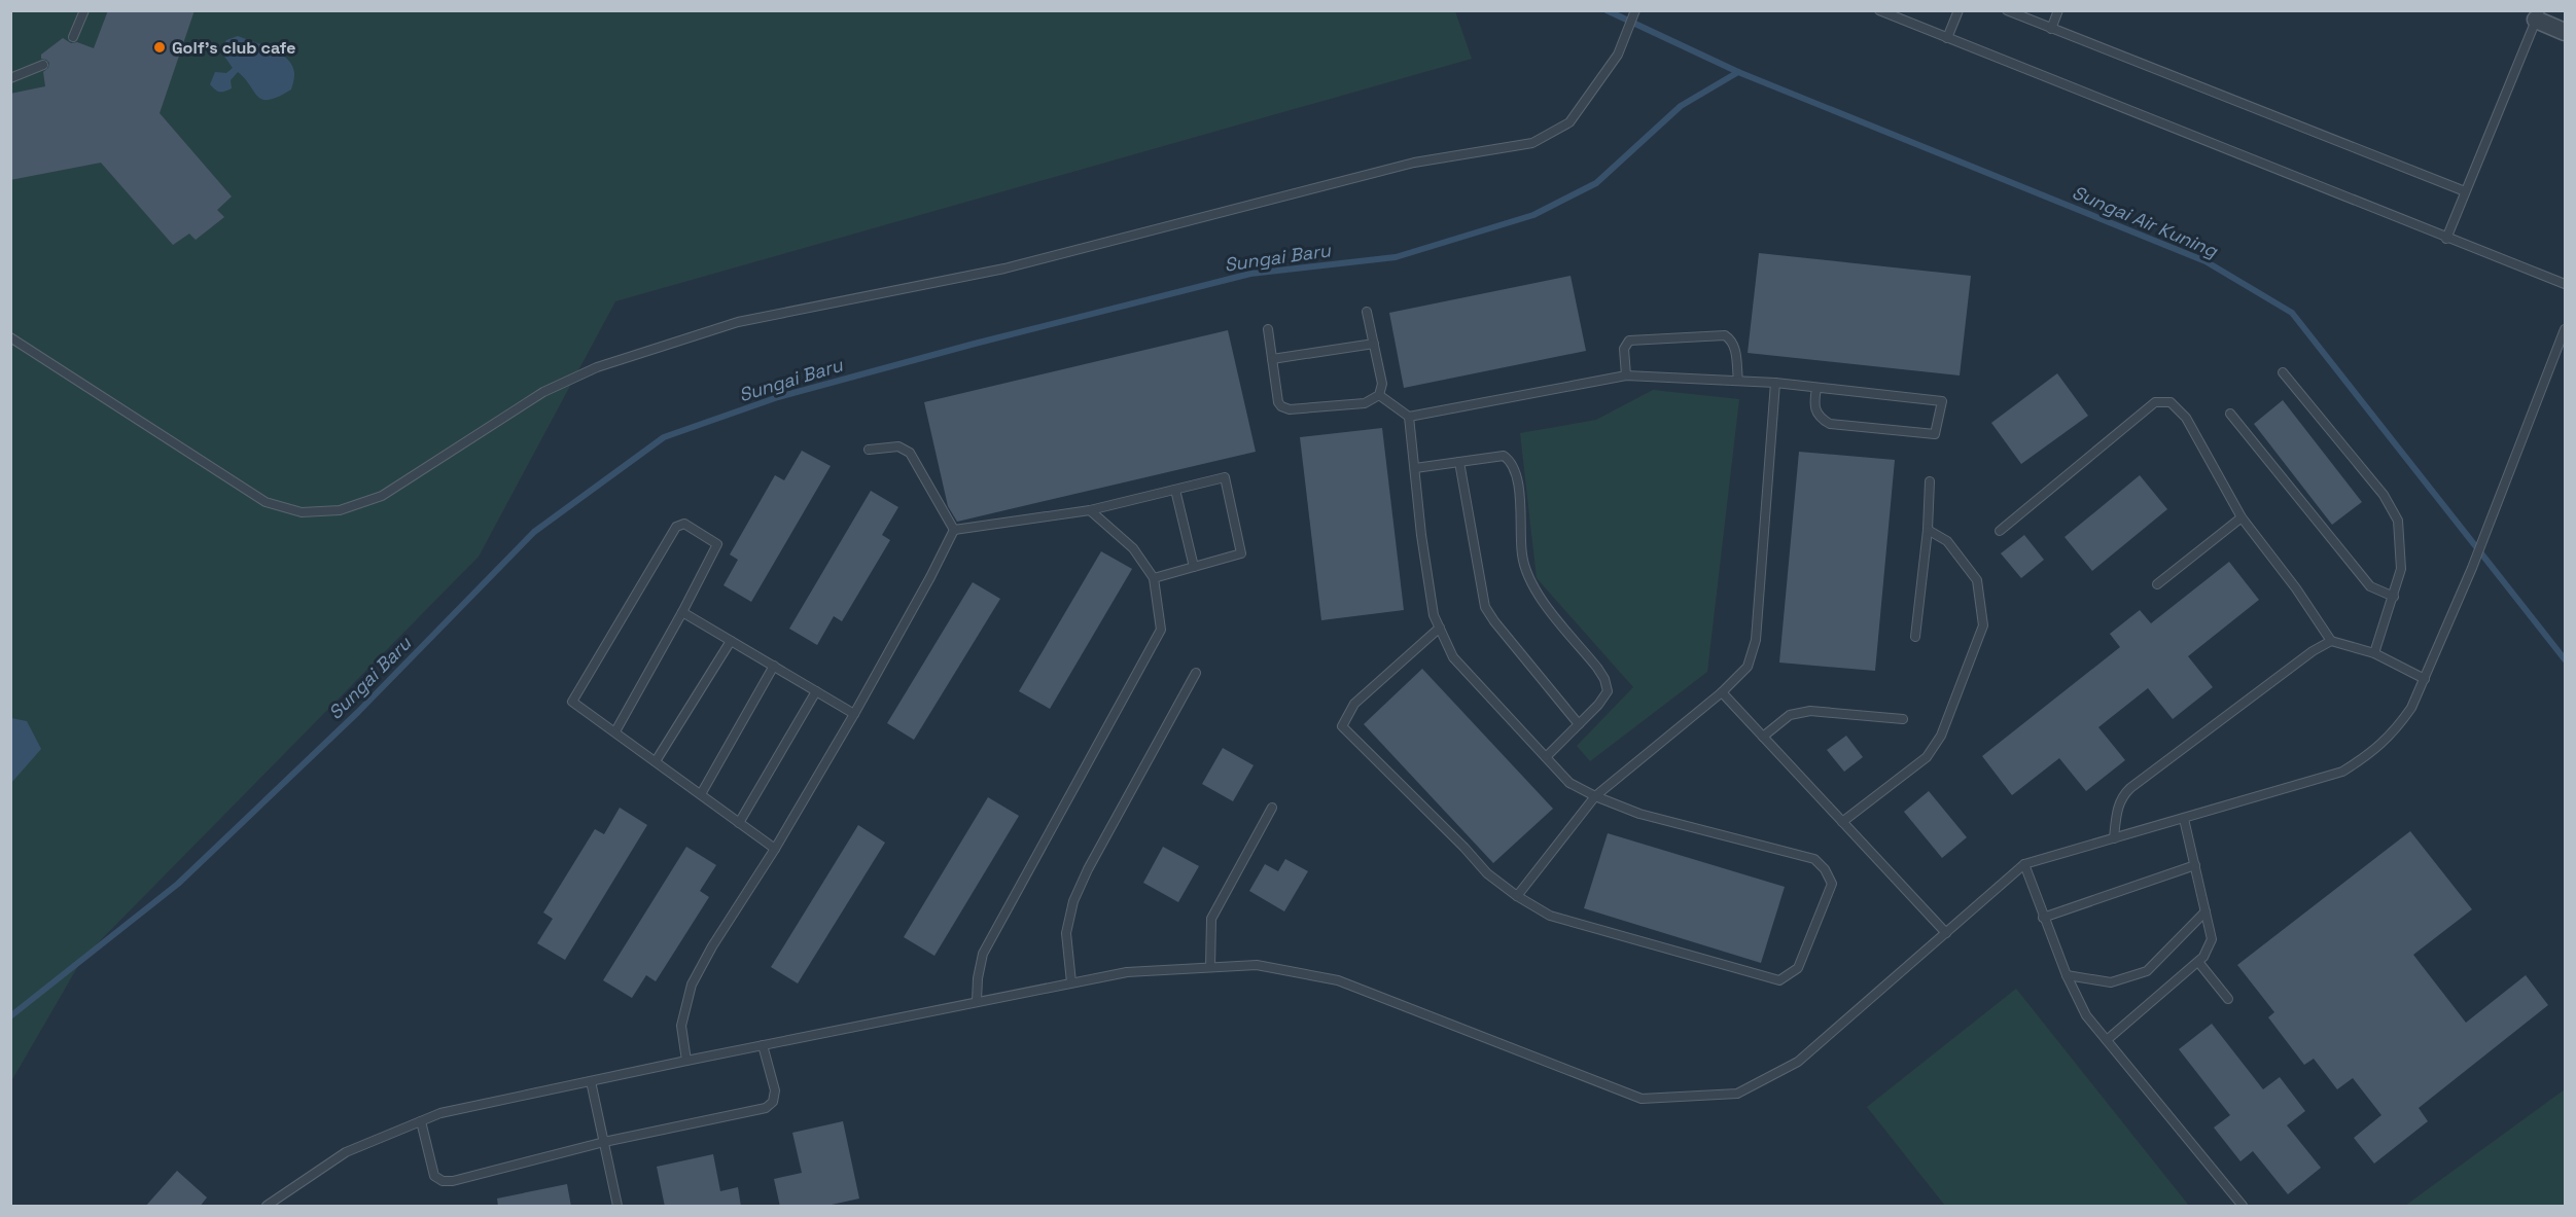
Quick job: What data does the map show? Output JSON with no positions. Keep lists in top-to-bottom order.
{
  "water": ["Sungai Air Kuning", "Sungai Baru"],
  "places": ["Golf's club cafe"]
}
